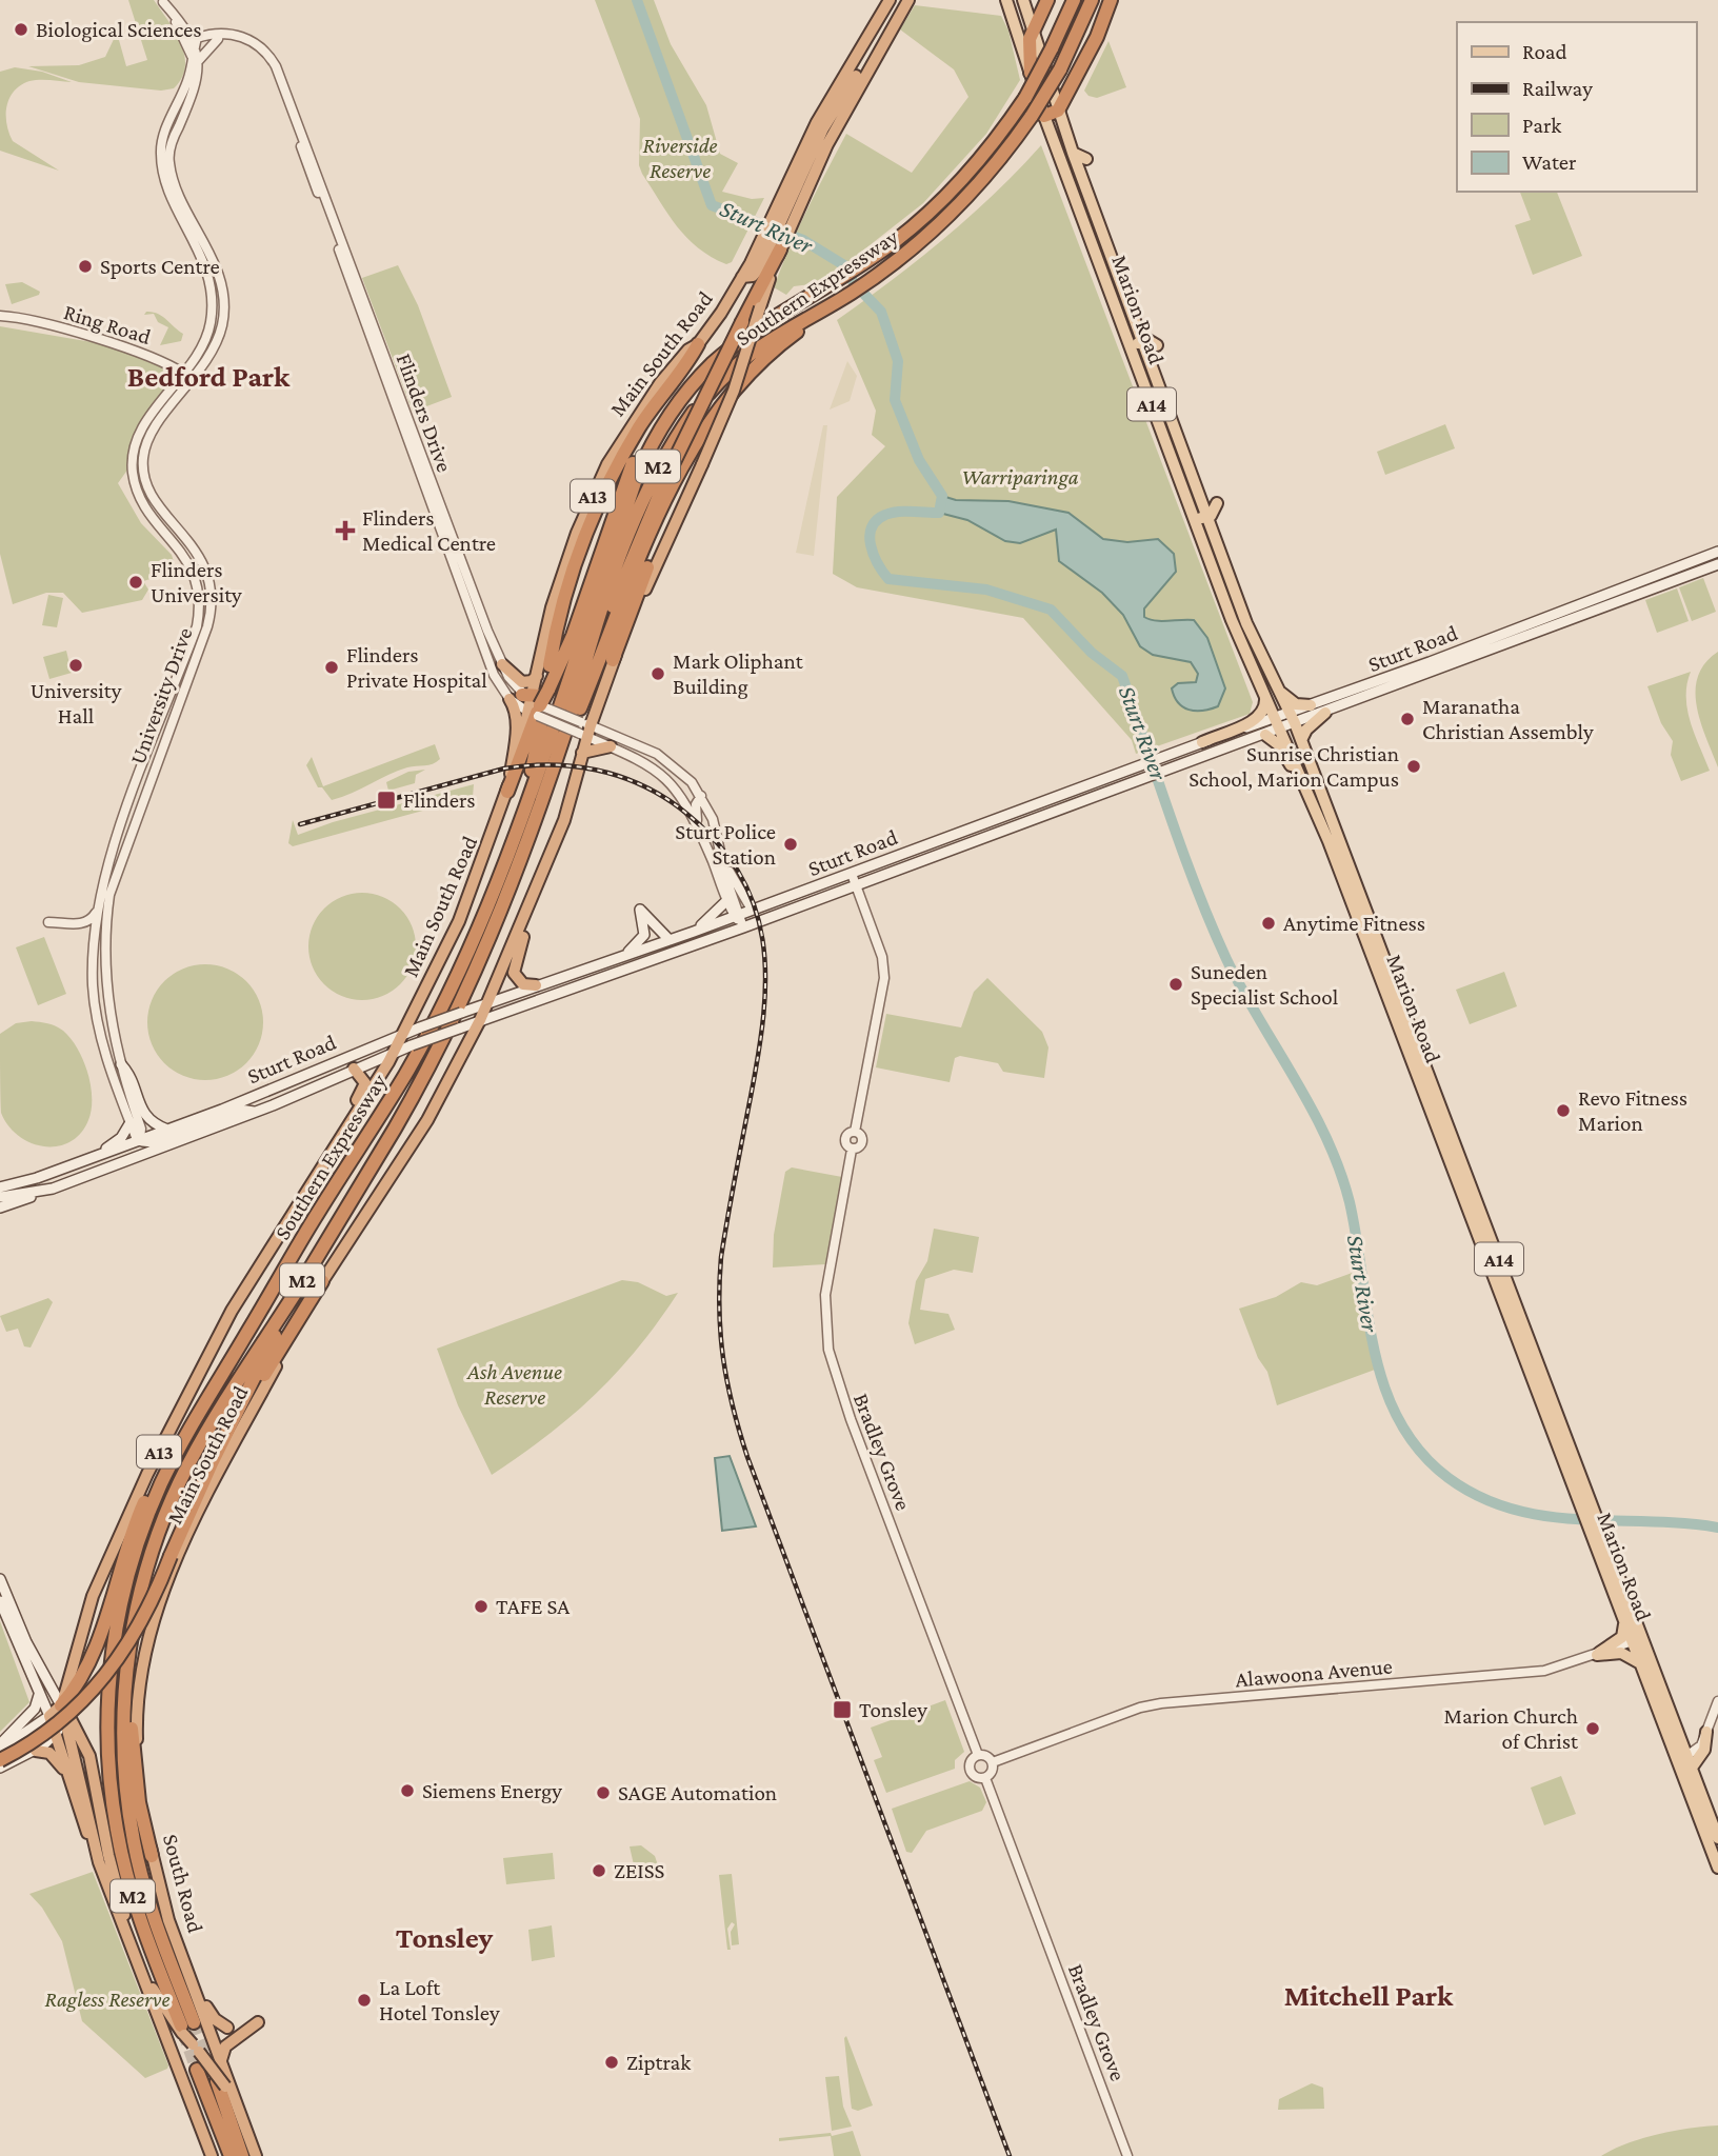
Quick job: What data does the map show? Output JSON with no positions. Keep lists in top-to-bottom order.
{
  "streets": {
    "highway": [
      "Southern Expressway",
      "Main South Road",
      "M2",
      "A13",
      "South Road"
    ],
    "main road": ["Marion Road", "A14", "Sturt Road"],
    "street": [
      "Ring Road",
      "Flinders Drive",
      "University Drive",
      "Bradley Grove",
      "Alawoona Avenue"
    ]
  },
  "crossings": [
    ["Southern Expressway", "Marion Road"],
    ["Southern Expressway", "Main South Road"],
    ["Southern Expressway", "Flinders Drive"],
    ["Marion Road", "Sturt Road"],
    ["Marion Road", "Alawoona Avenue"],
    ["Ring Road", "University Drive"],
    ["Main South Road", "Flinders Drive"],
    ["Main South Road", "A13"],
    ["Main South Road", "Sturt Road"],
    ["Main South Road", "South Road"],
    ["Flinders Drive", "University Drive"],
    ["Sturt Road", "University Drive"],
    ["Sturt Road", "Bradley Grove"],
    ["Bradley Grove", "Alawoona Avenue"]
  ],
  "districts": ["Bedford Park", "Tonsley", "Mitchell Park"],
  "water": ["Sturt River"],
  "parks": [
    "Riverside Reserve",
    "Warriparinga",
    "Ash Avenue Reserve",
    "Ragless Reserve"
  ],
  "places": {
    "other": [
      "Biological Sciences",
      "Sports Centre",
      "Flinders University",
      "University Hall",
      "Flinders Private Hospital",
      "Mark Oliphant Building",
      "Maranatha Christian Assembly",
      "Sunrise Christian School, Marion Campus",
      "Sturt Police Station",
      "Anytime Fitness",
      "Suneden Specialist School",
      "Revo Fitness Marion",
      "TAFE SA",
      "Marion Church of Christ",
      "Siemens Energy",
      "SAGE Automation",
      "ZEISS",
      "La Loft Hotel Tonsley",
      "Ziptrak"
    ],
    "health": ["Flinders Medical Centre"],
    "transit": ["Flinders", "Tonsley"]
  },
  "legend": [
    "Road",
    "Railway",
    "Park",
    "Water"
  ]
}
